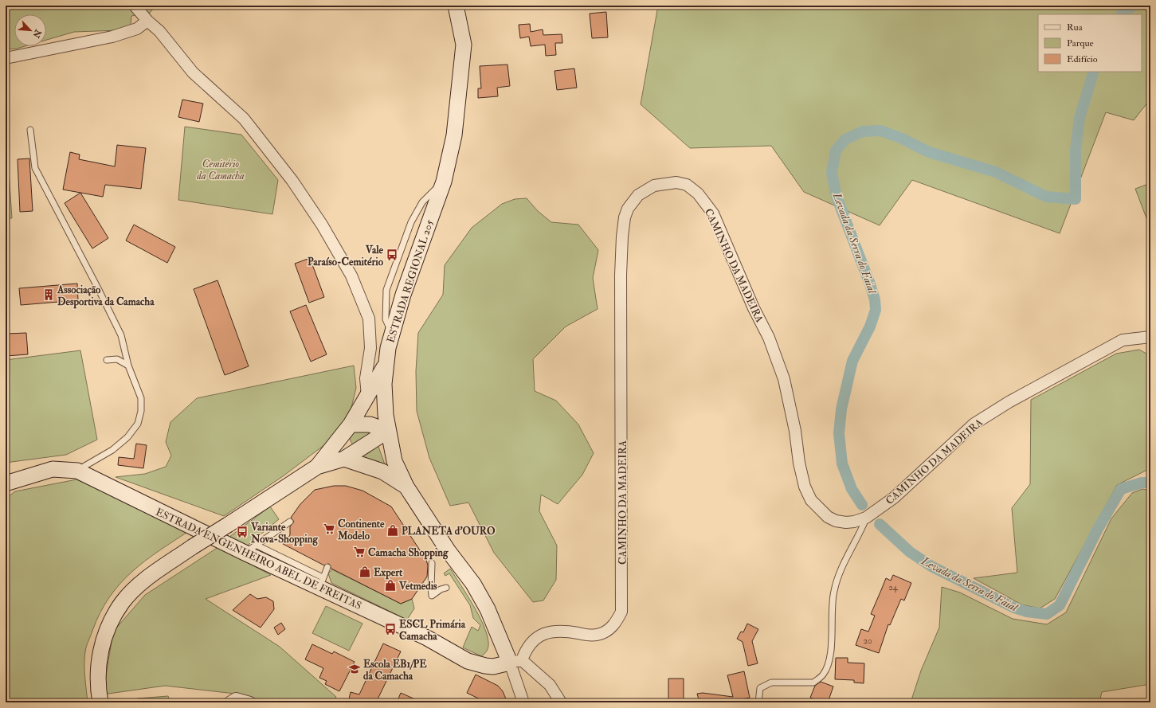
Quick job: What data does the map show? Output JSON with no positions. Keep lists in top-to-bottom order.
{
  "streets": {
    "main road": ["ESTRADA REGIONAL 205", "ESTRADA ENGENHEIRO ABEL DE FREITAS"],
    "street": ["CAMINHO DA MADEIRA"]
  },
  "crossings": [
    ["CAMINHO DA MADEIRA", "ESTRADA REGIONAL 205"],
    ["CAMINHO DA MADEIRA", "ESTRADA ENGENHEIRO ABEL DE FREITAS"],
    ["ESTRADA REGIONAL 205", "ESTRADA ENGENHEIRO ABEL DE FREITAS"]
  ],
  "water": ["Levada da Serra do Faial"],
  "parks": ["Cemitério da Camacha"],
  "places": {
    "bus stop": ["Vale Paraíso-Cemitério", "Variante Nova-Shopping", "ESCL Primária Camacha"],
    "building": ["Associação Desportiva da Camacha"],
    "supermarket": ["Continente Modelo", "Camacha Shopping"],
    "shop": ["PLANETA d'OURO", "Expert", "Vetmedis"],
    "school or university": ["Escola EB1/PE da Camacha"]
  },
  "house_numbers": ["24", "20"],
  "legend": ["Rua", "Parque", "Edifício"],
  "north": "bottom right"
}
